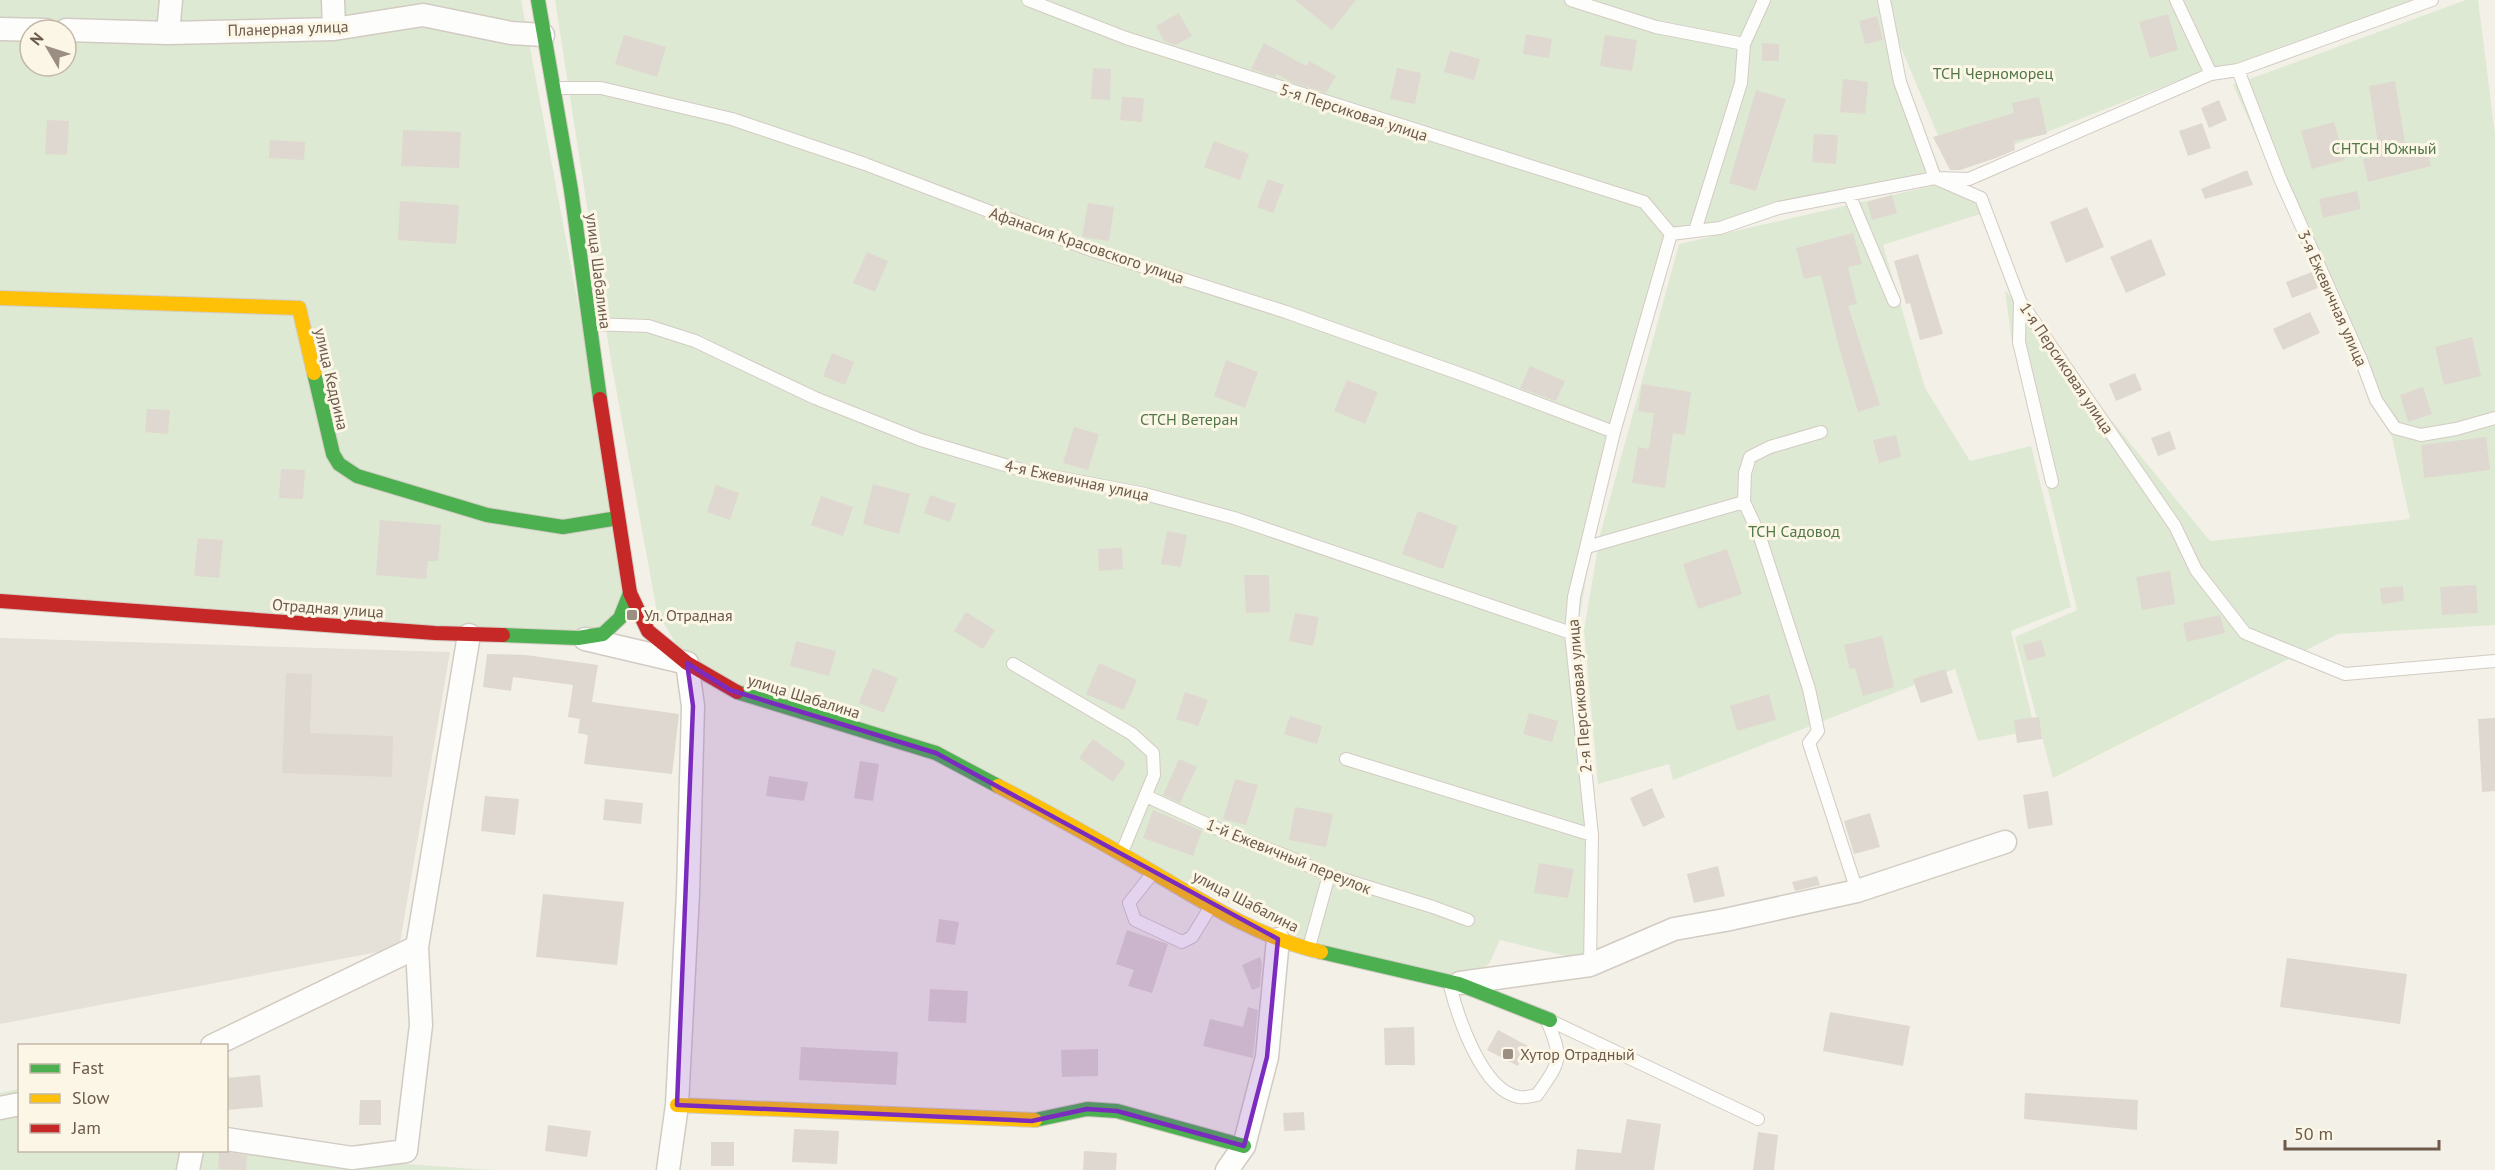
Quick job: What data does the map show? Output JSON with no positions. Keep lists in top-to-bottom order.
{
  "streets": {
    "street": [
      "Планерная улица",
      "улица Шабалина",
      "улица Кедрина",
      "Отрадная улица"
    ],
    "lane": [
      "5-я Персиковая улица",
      "Афанасия Красовского улица",
      "3-я Ежевичная улица",
      "1-я Персиковая улица",
      "4-я Ежевичная улица",
      "2-я Персиковая улица",
      "1-й Ежевичный переулок"
    ]
  },
  "crossings": [
    ["Планерная улица", "улица Шабалина"],
    ["5-я Персиковая улица", "2-я Персиковая улица"],
    ["Афанасия Красовского улица", "улица Шабалина"],
    ["Афанасия Красовского улица", "2-я Персиковая улица"],
    ["улица Шабалина", "улица Кедрина"],
    ["улица Шабалина", "4-я Ежевичная улица"],
    ["улица Шабалина", "Отрадная улица"],
    ["4-я Ежевичная улица", "2-я Персиковая улица"]
  ],
  "parks": [
    "ТСН Черноморец",
    "СНТСН Южный",
    "СТСН Ветеран",
    "ТСН Садовод"
  ],
  "places": {
    "transit": ["Ул. Отрадная", "Хутор Отрадный"]
  },
  "legend": ["Fast", "Slow", "Jam"],
  "scale_bar": "50 m",
  "north": "top left"
}
